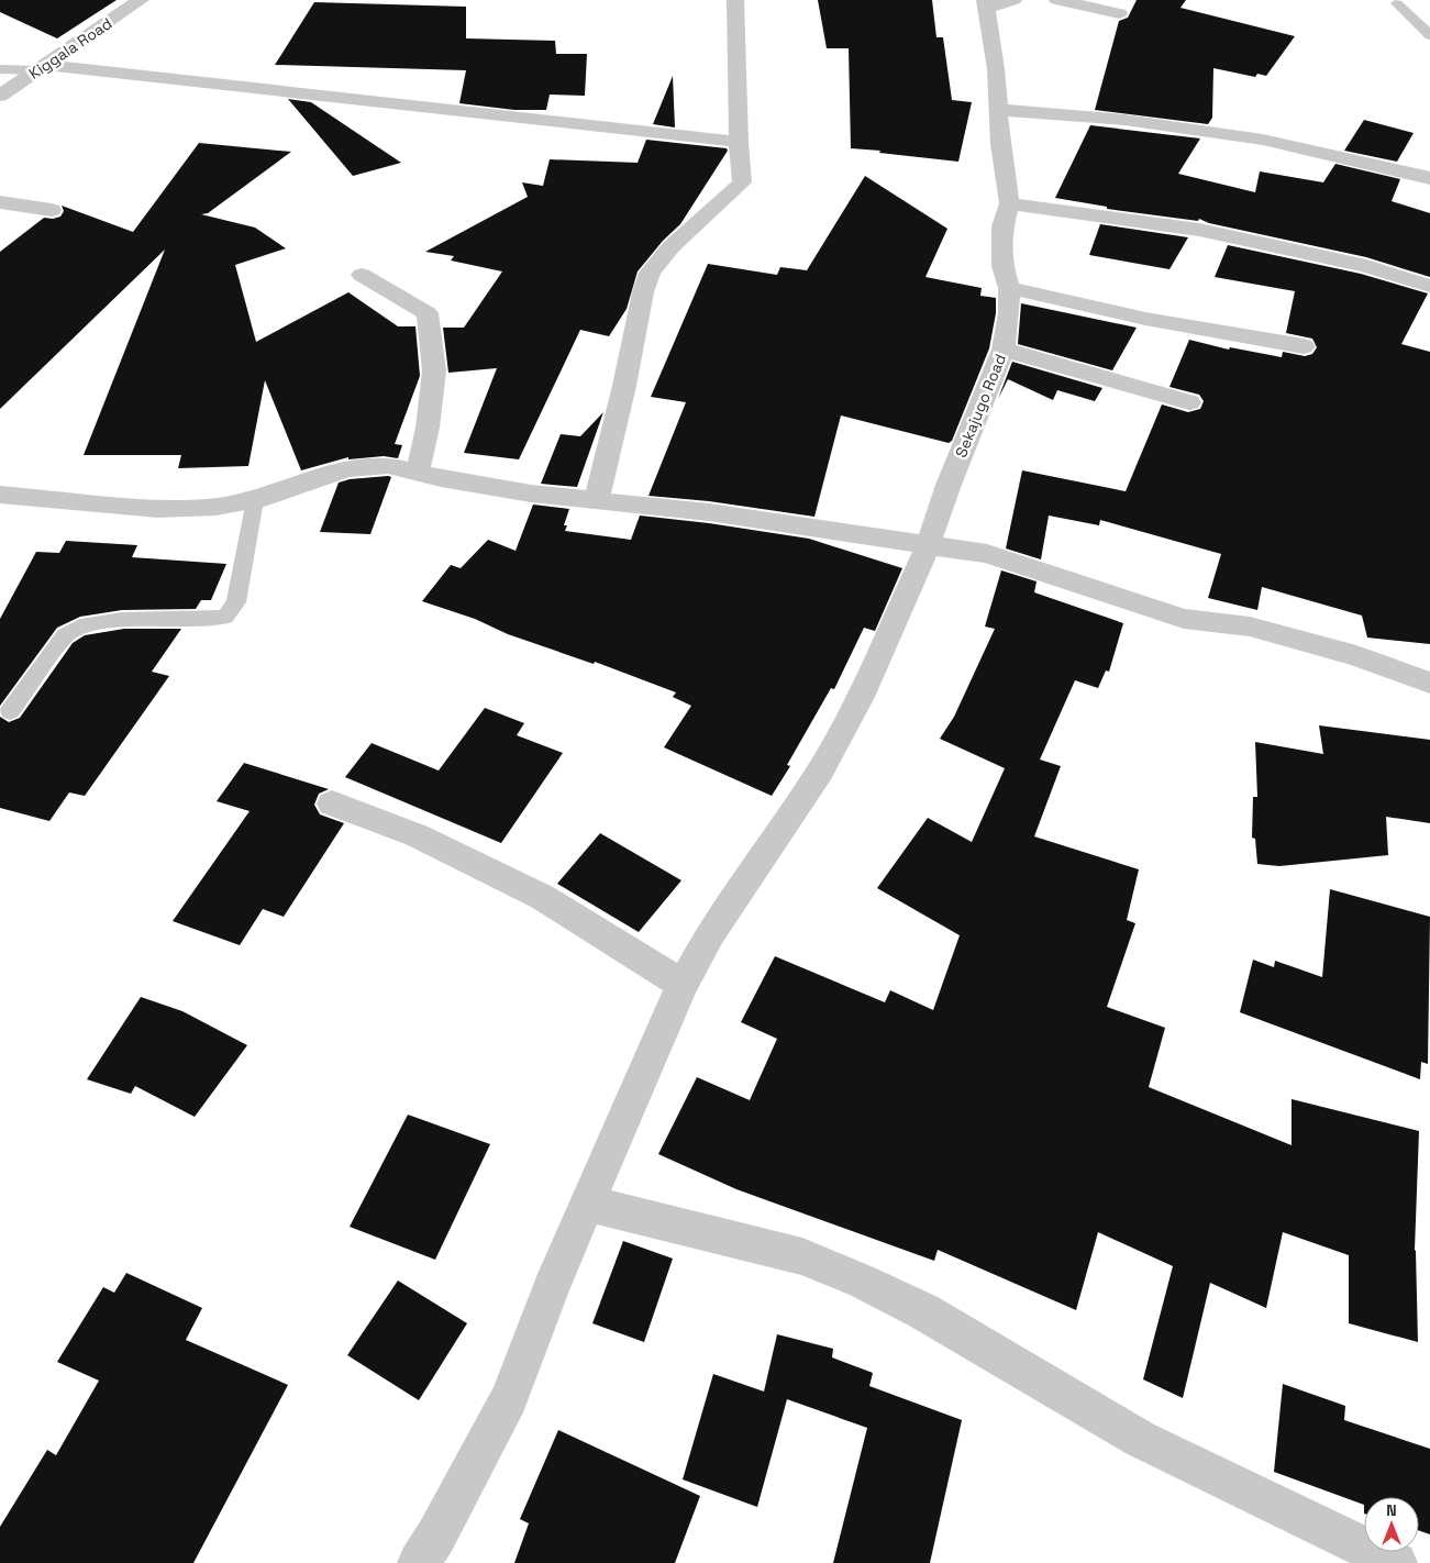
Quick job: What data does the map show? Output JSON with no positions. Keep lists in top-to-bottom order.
{
  "streets": {
    "street": ["Kiggala Road", "Sekajugo Road"]
  },
  "north": "top"
}
